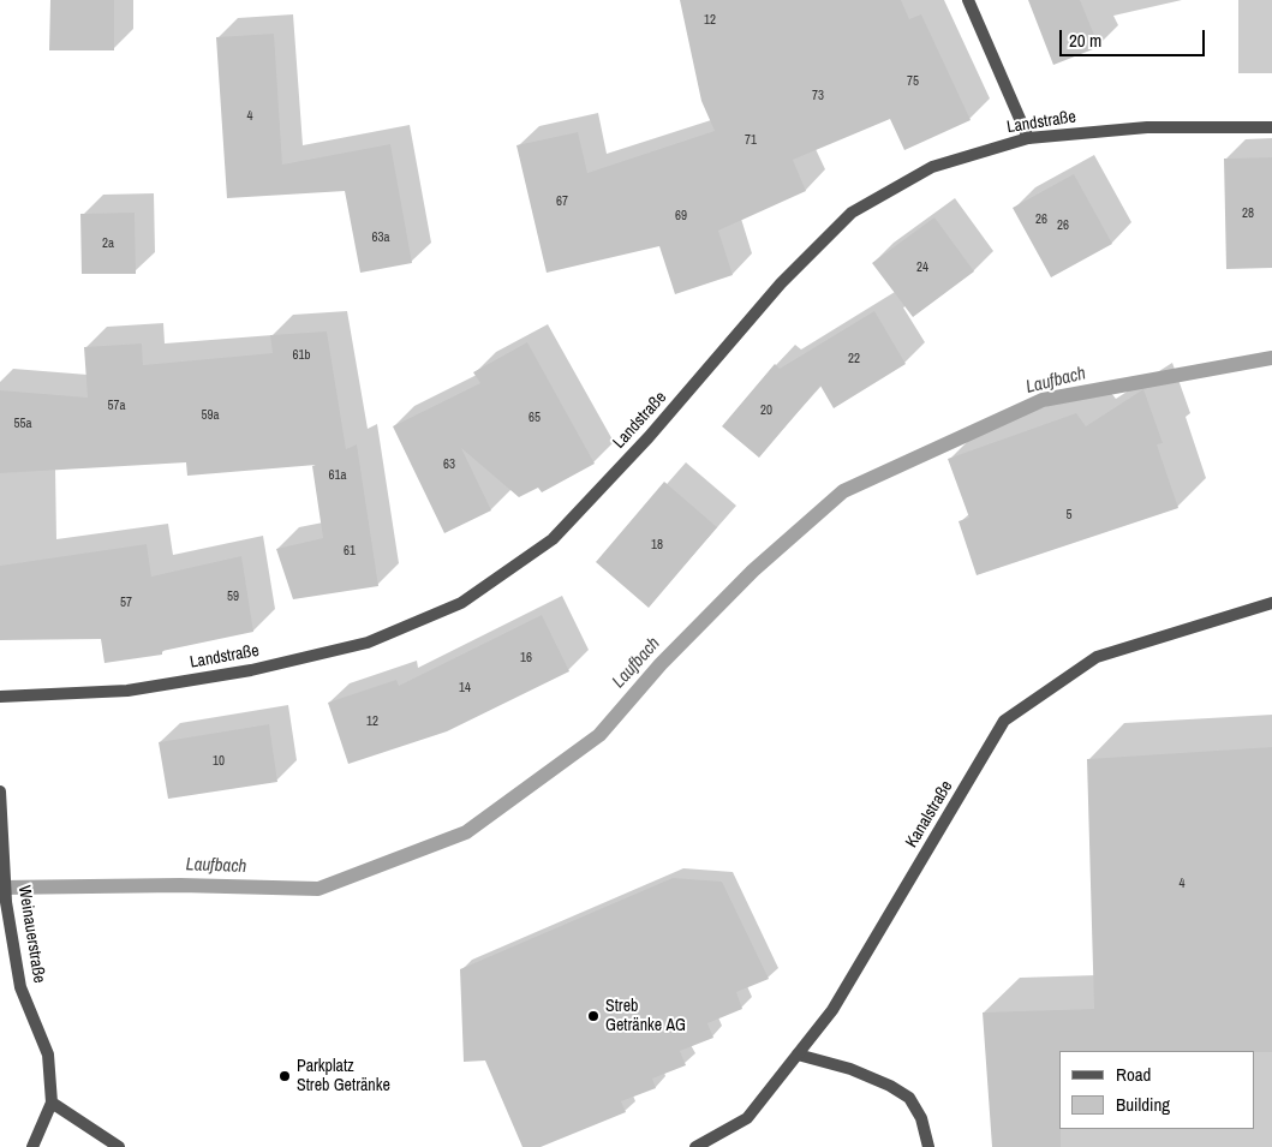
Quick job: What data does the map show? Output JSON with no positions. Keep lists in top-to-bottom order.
{
  "streets": {
    "street": ["Landstraße", "Kanalstraße", "Weinauerstraße"]
  },
  "water": ["Laufbach"],
  "places": ["Streb Getränke AG", "Parkplatz Streb Getränke"],
  "house_numbers": [
    "12",
    "75",
    "73",
    "4",
    "71",
    "67",
    "28",
    "69",
    "26",
    "26",
    "63a",
    "2a",
    "24",
    "61b",
    "22",
    "57a",
    "20",
    "59a",
    "65",
    "55a",
    "63",
    "61a",
    "5",
    "18",
    "61",
    "59",
    "57",
    "16",
    "14",
    "12",
    "10",
    "4"
  ],
  "legend": ["Road", "Building"],
  "scale_bar": "20 m"
}
